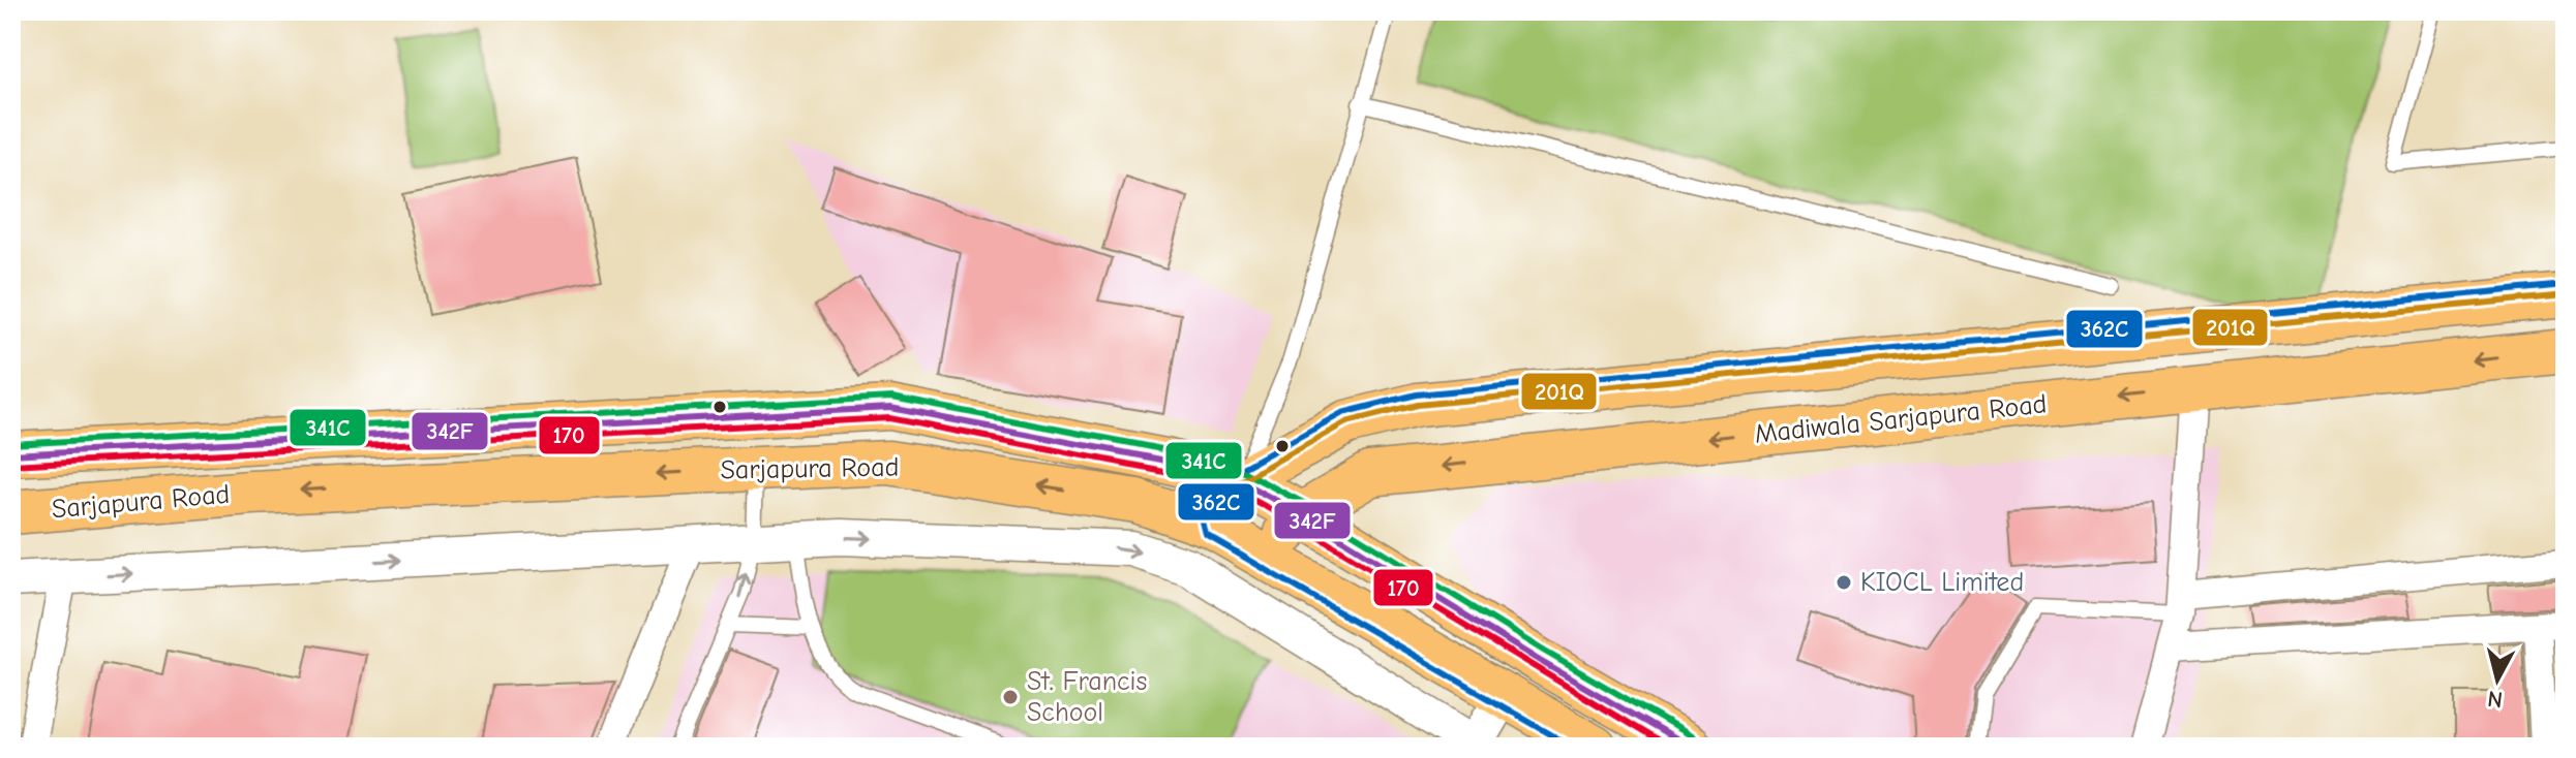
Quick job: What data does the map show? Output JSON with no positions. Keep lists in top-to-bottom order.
{
  "streets": {
    "main road": ["Madiwala Sarjapura Road", "Sarjapura Road"]
  },
  "crossings": [
    ["Madiwala Sarjapura Road", "Sarjapura Road"]
  ],
  "places": ["KIOCL Limited", "St. Francis School"],
  "lines": [
    "transit line 362C",
    "transit line 201Q",
    "transit line 341C",
    "transit line 342F",
    "transit line 170"
  ],
  "north": "bottom"
}
